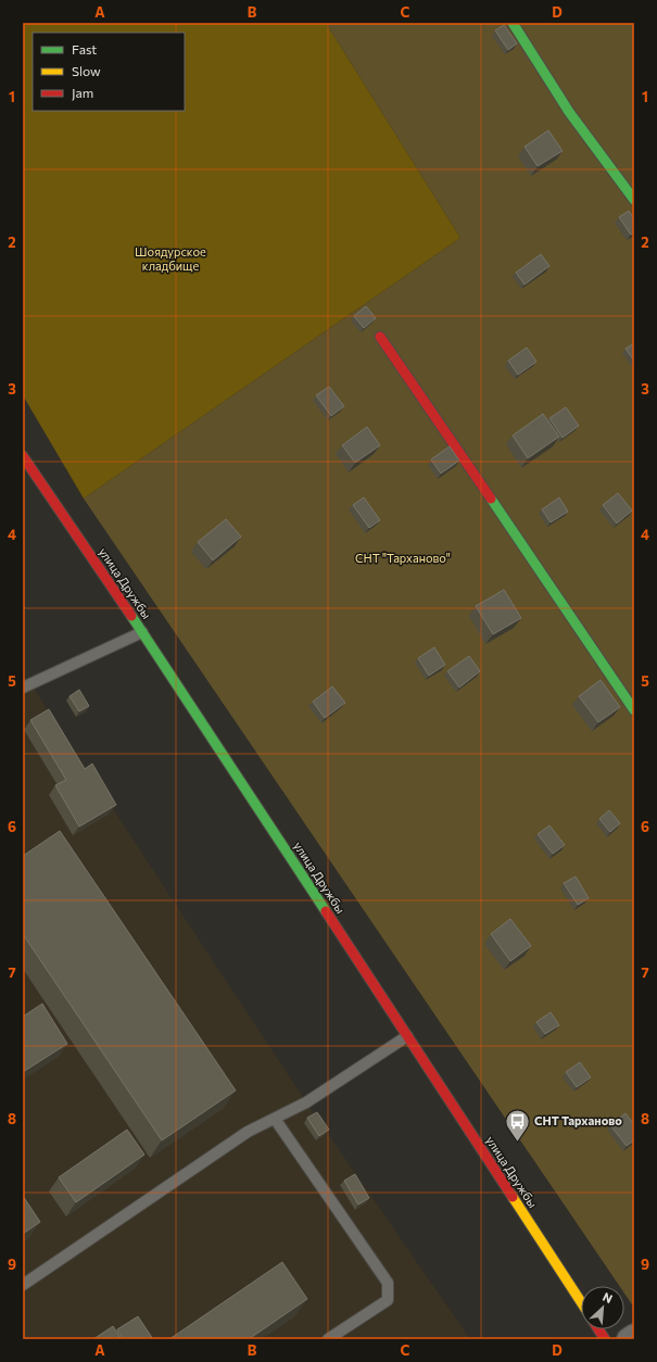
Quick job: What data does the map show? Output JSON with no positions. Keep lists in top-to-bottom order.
{
  "streets": {
    "main road": ["улица Дружбы"]
  },
  "parks": ["Шоядурское кладбище", "СНТ \"Тарханово\""],
  "places": {
    "bus stop": ["СНТ Тарханово"]
  },
  "legend": ["Fast", "Slow", "Jam"],
  "north": "top right",
  "grid": {
    "columns": [
      "A",
      "B",
      "C",
      "D"
    ],
    "rows": [
      "1",
      "2",
      "3",
      "4",
      "5",
      "6",
      "7",
      "8",
      "9"
    ]
  }
}
